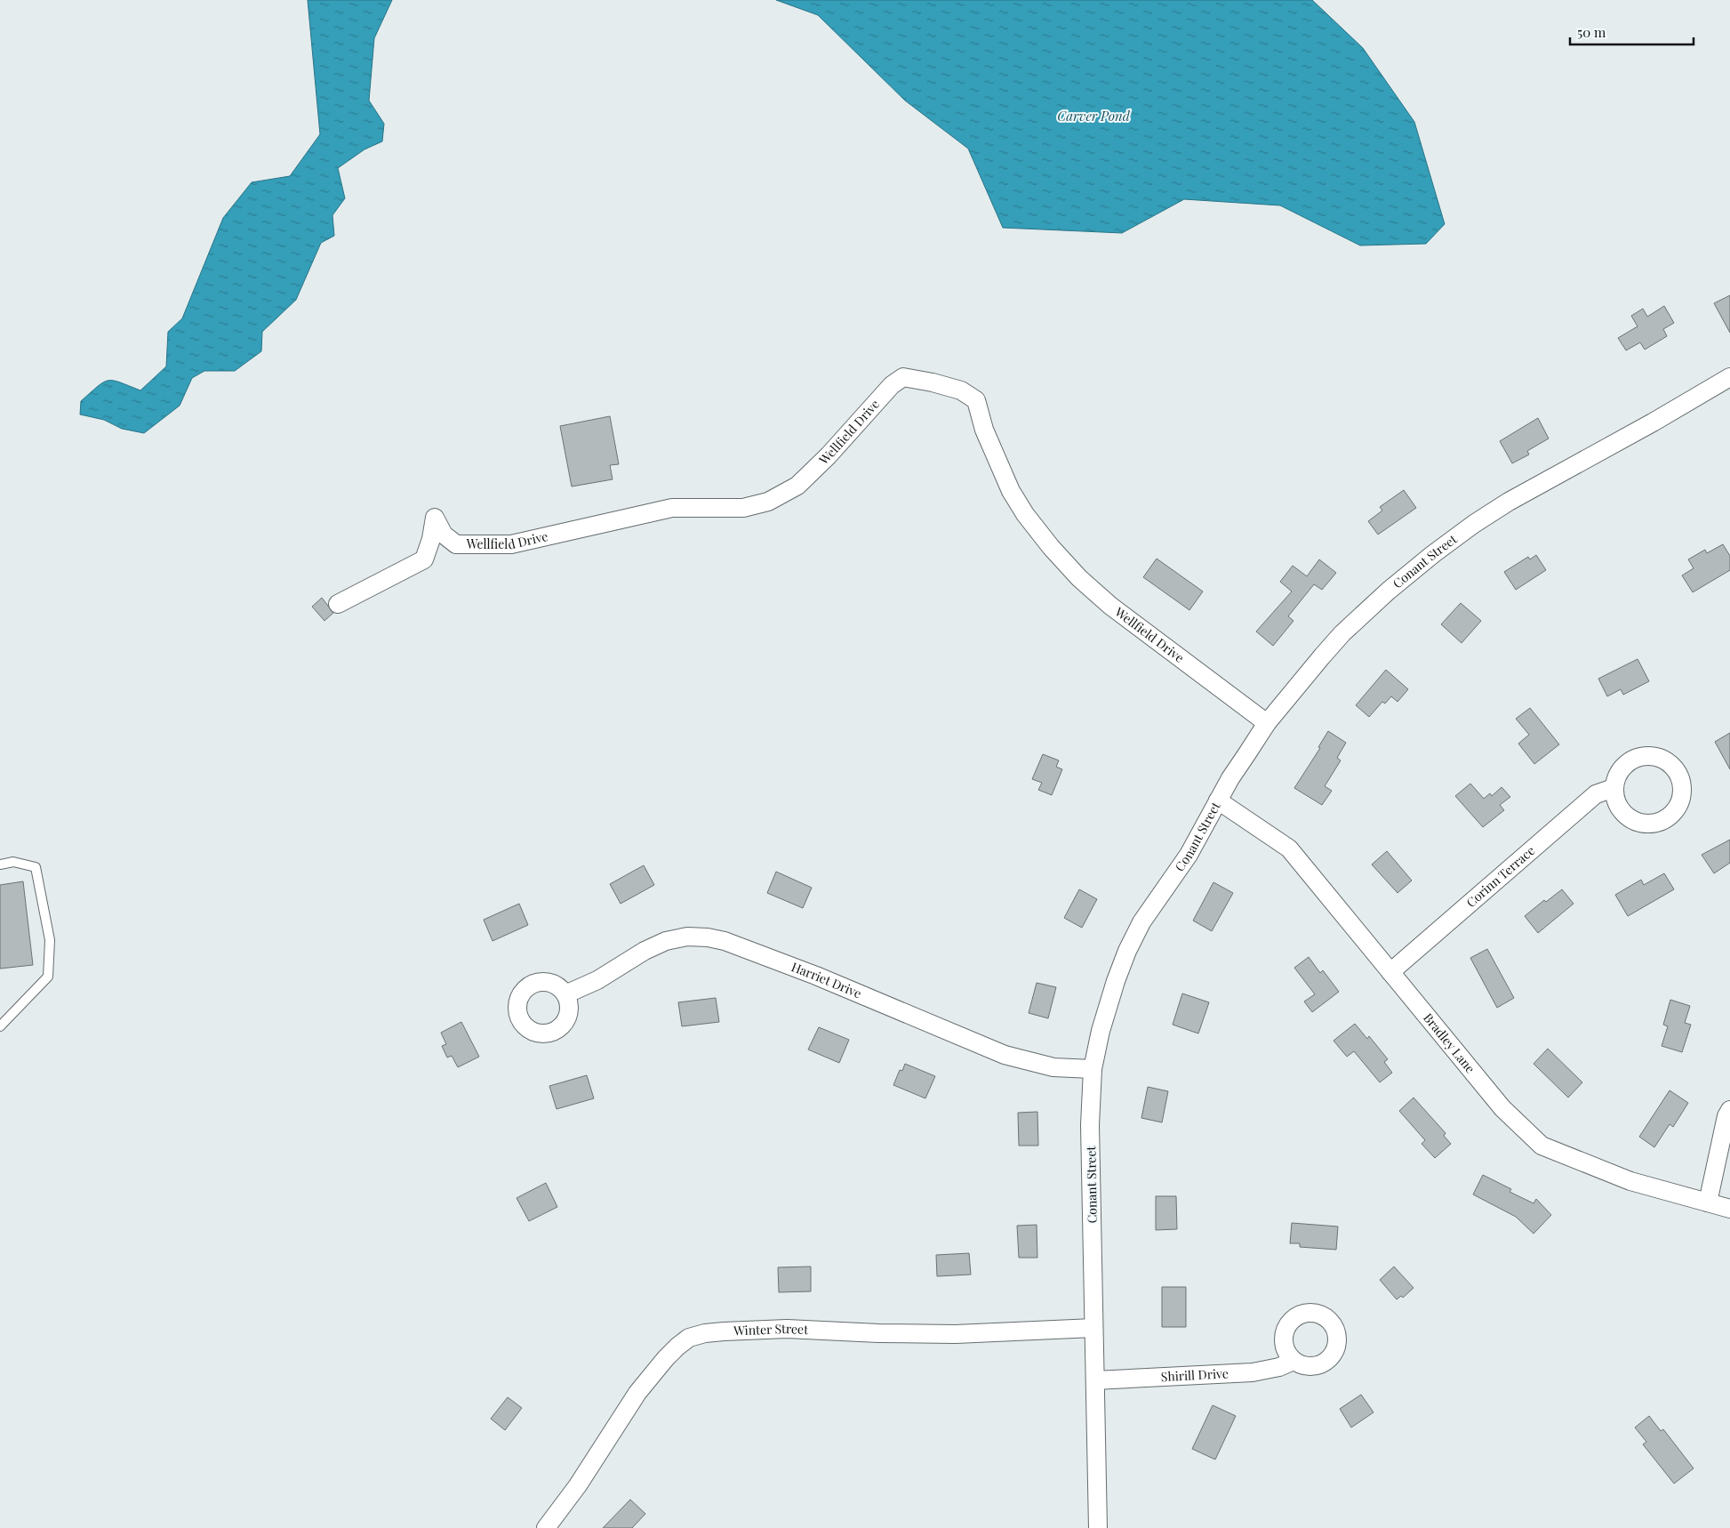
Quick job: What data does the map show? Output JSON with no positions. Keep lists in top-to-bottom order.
{
  "streets": {
    "street": [
      "Wellfield Drive",
      "Conant Street",
      "Corinn Terrace",
      "Harriet Drive",
      "Bradley Lane",
      "Winter Street",
      "Shirill Drive"
    ]
  },
  "crossings": [
    ["Wellfield Drive", "Conant Street"],
    ["Conant Street", "Harriet Drive"],
    ["Conant Street", "Bradley Lane"],
    ["Conant Street", "Winter Street"],
    ["Conant Street", "Shirill Drive"],
    ["Corinn Terrace", "Bradley Lane"]
  ],
  "water": ["Carver Pond"],
  "scale_bar": "50 m"
}
